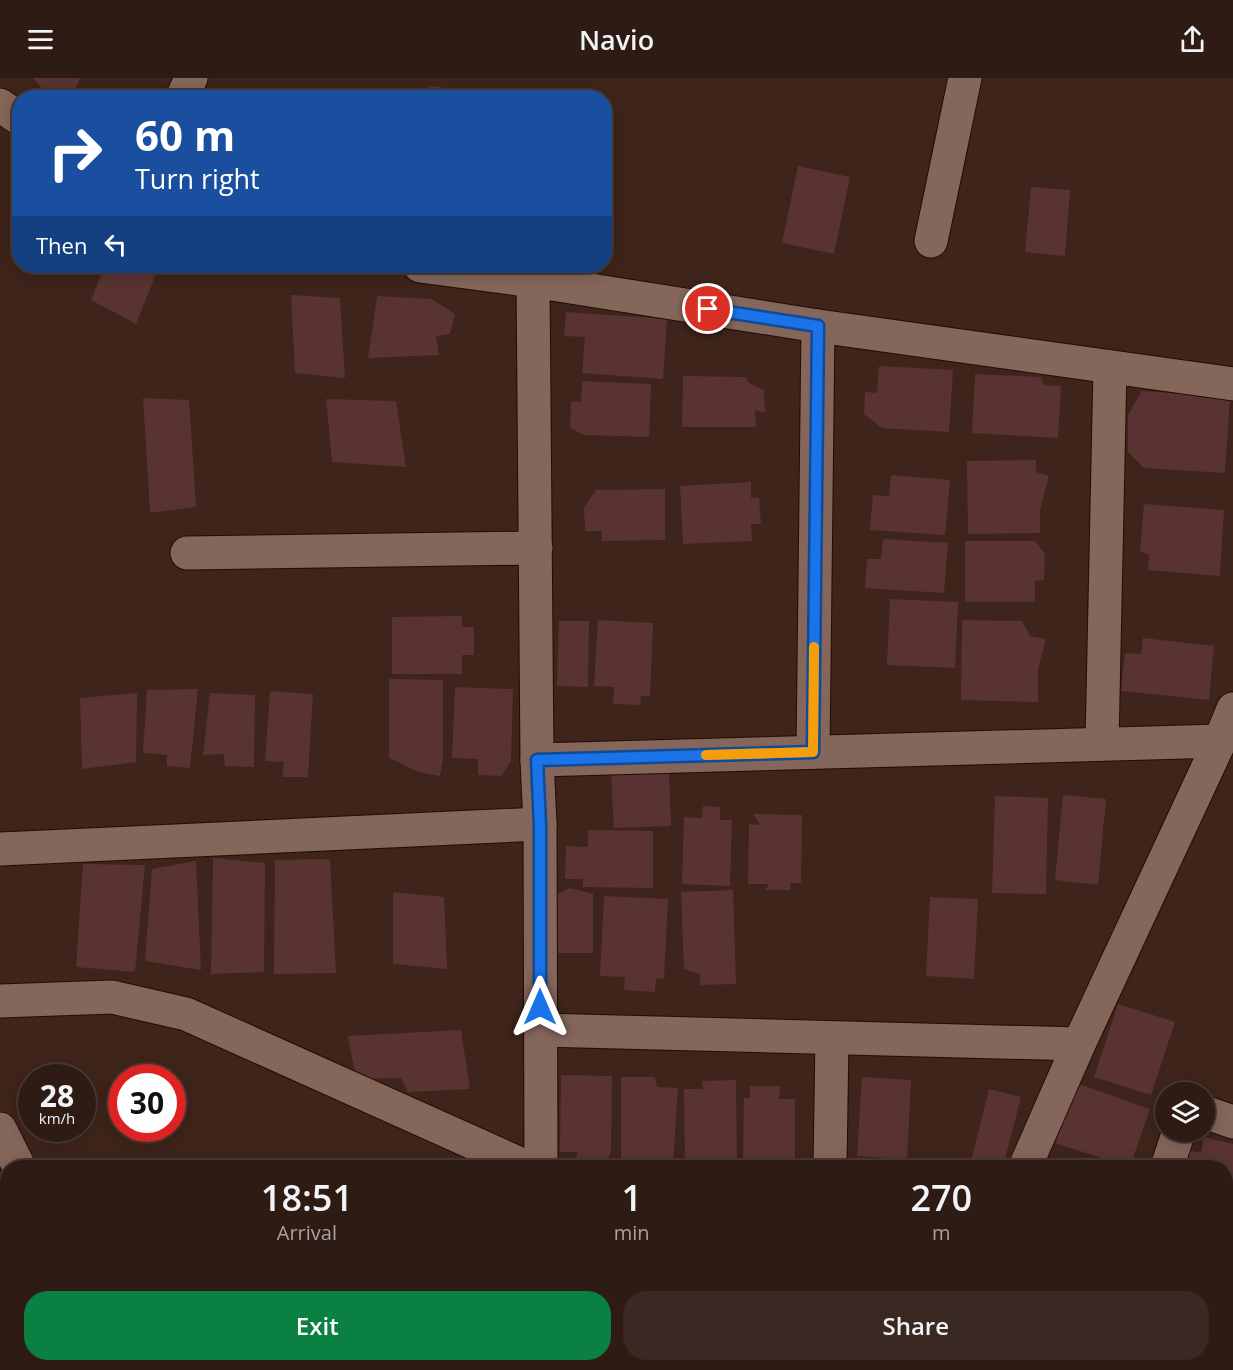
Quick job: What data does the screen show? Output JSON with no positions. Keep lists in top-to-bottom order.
{
  "page": {
    "header": "Navio",
    "turn": ["60 m", "Turn right"],
    "then": "Then",
    "speed": "28 km/h",
    "limit": "30",
    "eta": [
      "18:51",
      "Arrival",
      "1",
      "min",
      "270",
      "m"
    ],
    "buttons": ["Exit", "Share"]
  }
}
